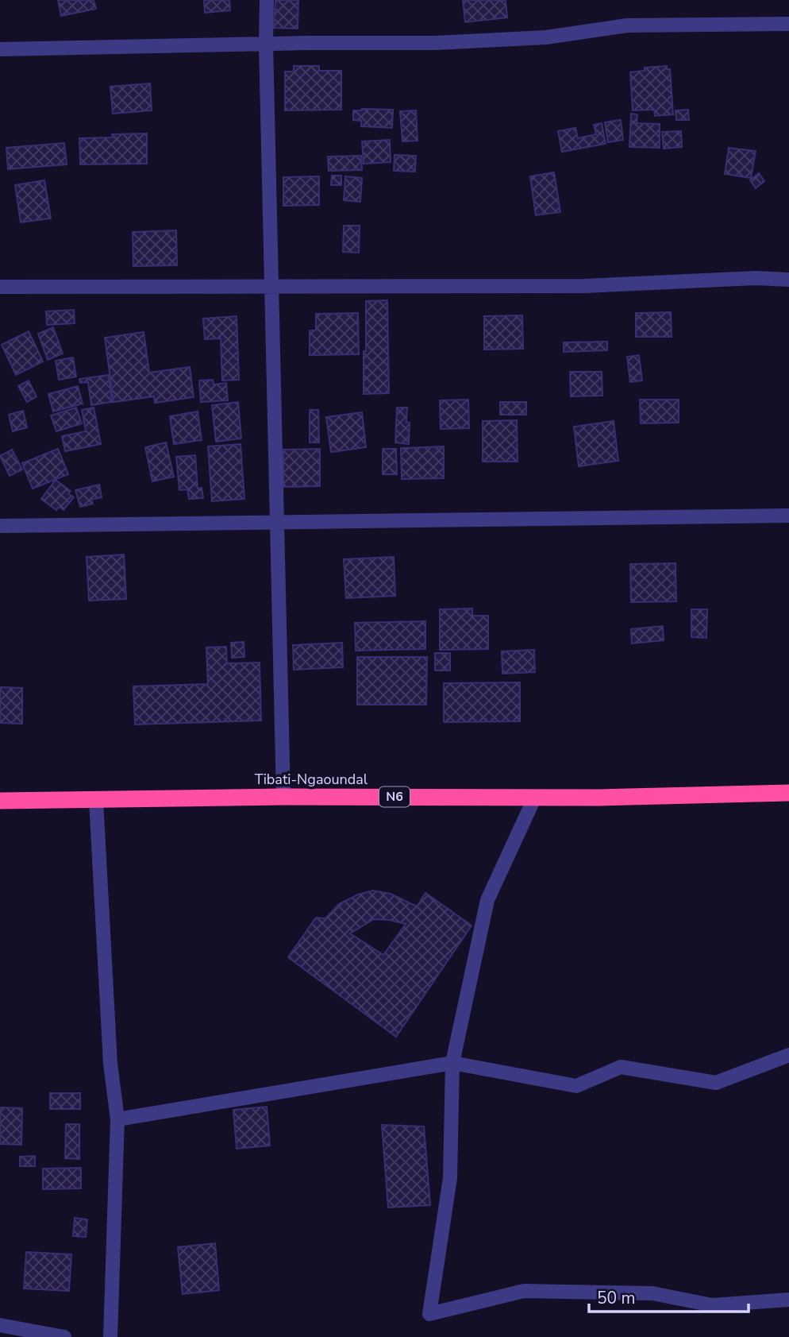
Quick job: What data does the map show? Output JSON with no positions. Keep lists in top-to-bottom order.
{
  "streets": {
    "highway": ["Tibati-Ngaoundal", "N6"]
  },
  "scale_bar": "50 m"
}
